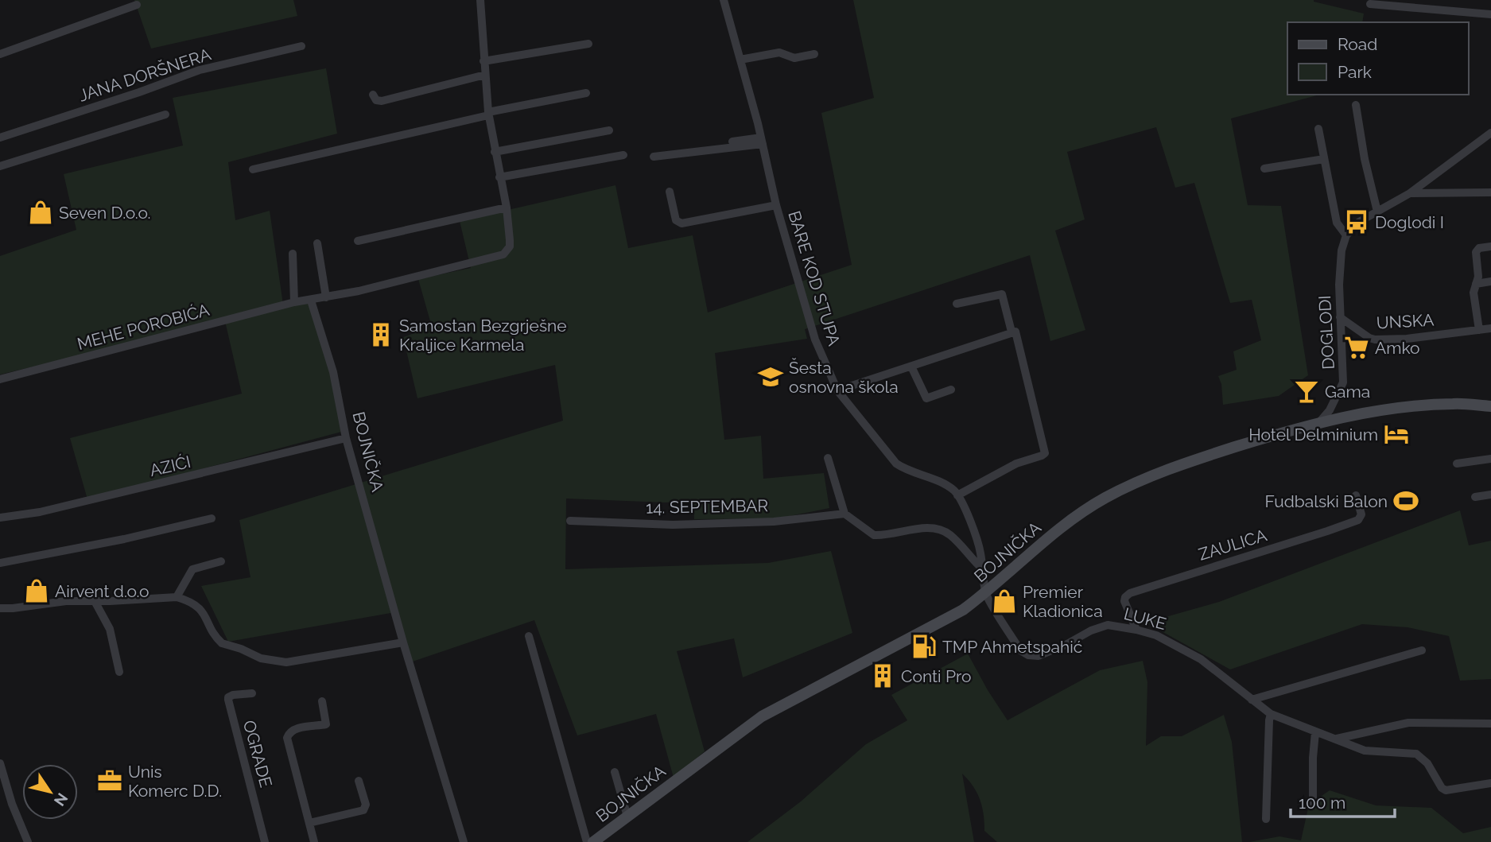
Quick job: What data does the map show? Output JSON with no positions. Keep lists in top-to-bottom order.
{
  "streets": {
    "main road": ["BOJNIČKA"],
    "street": [
      "JANA DORŠNERA",
      "BARE KOD STUPA",
      "UNSKA",
      "MEHE POROBIĆA",
      "DOGLODI",
      "AZIĆI",
      "14. SEPTEMBAR",
      "ZAULICA",
      "LUKE",
      "OGRADE"
    ]
  },
  "crossings": [
    ["BARE KOD STUPA", "BOJNIČKA"],
    ["BARE KOD STUPA", "LUKE"],
    ["UNSKA", "DOGLODI"],
    ["MEHE POROBIĆA", "BOJNIČKA"],
    ["DOGLODI", "BOJNIČKA"],
    ["BOJNIČKA", "AZIĆI"],
    ["BOJNIČKA", "LUKE"],
    ["ZAULICA", "LUKE"]
  ],
  "places": {
    "shop": ["Seven D.o.o.", "Airvent d.o.o", "Premier Kladionica"],
    "bus stop": ["Doglodi I"],
    "building": ["Samostan Bezgrješne Kraljice Karmela", "Conti Pro"],
    "supermarket": ["Amko"],
    "school or university": ["Šesta osnovna škola"],
    "bar": ["Gama"],
    "hotel": ["Hotel Delminium"],
    "sports": ["Fudbalski Balon"],
    "fuel station": ["TMP Ahmetspahić"],
    "office": ["Unis Komerc D.D."]
  },
  "legend": ["Road", "Park"],
  "scale_bar": "100 m",
  "north": "bottom right"
}
